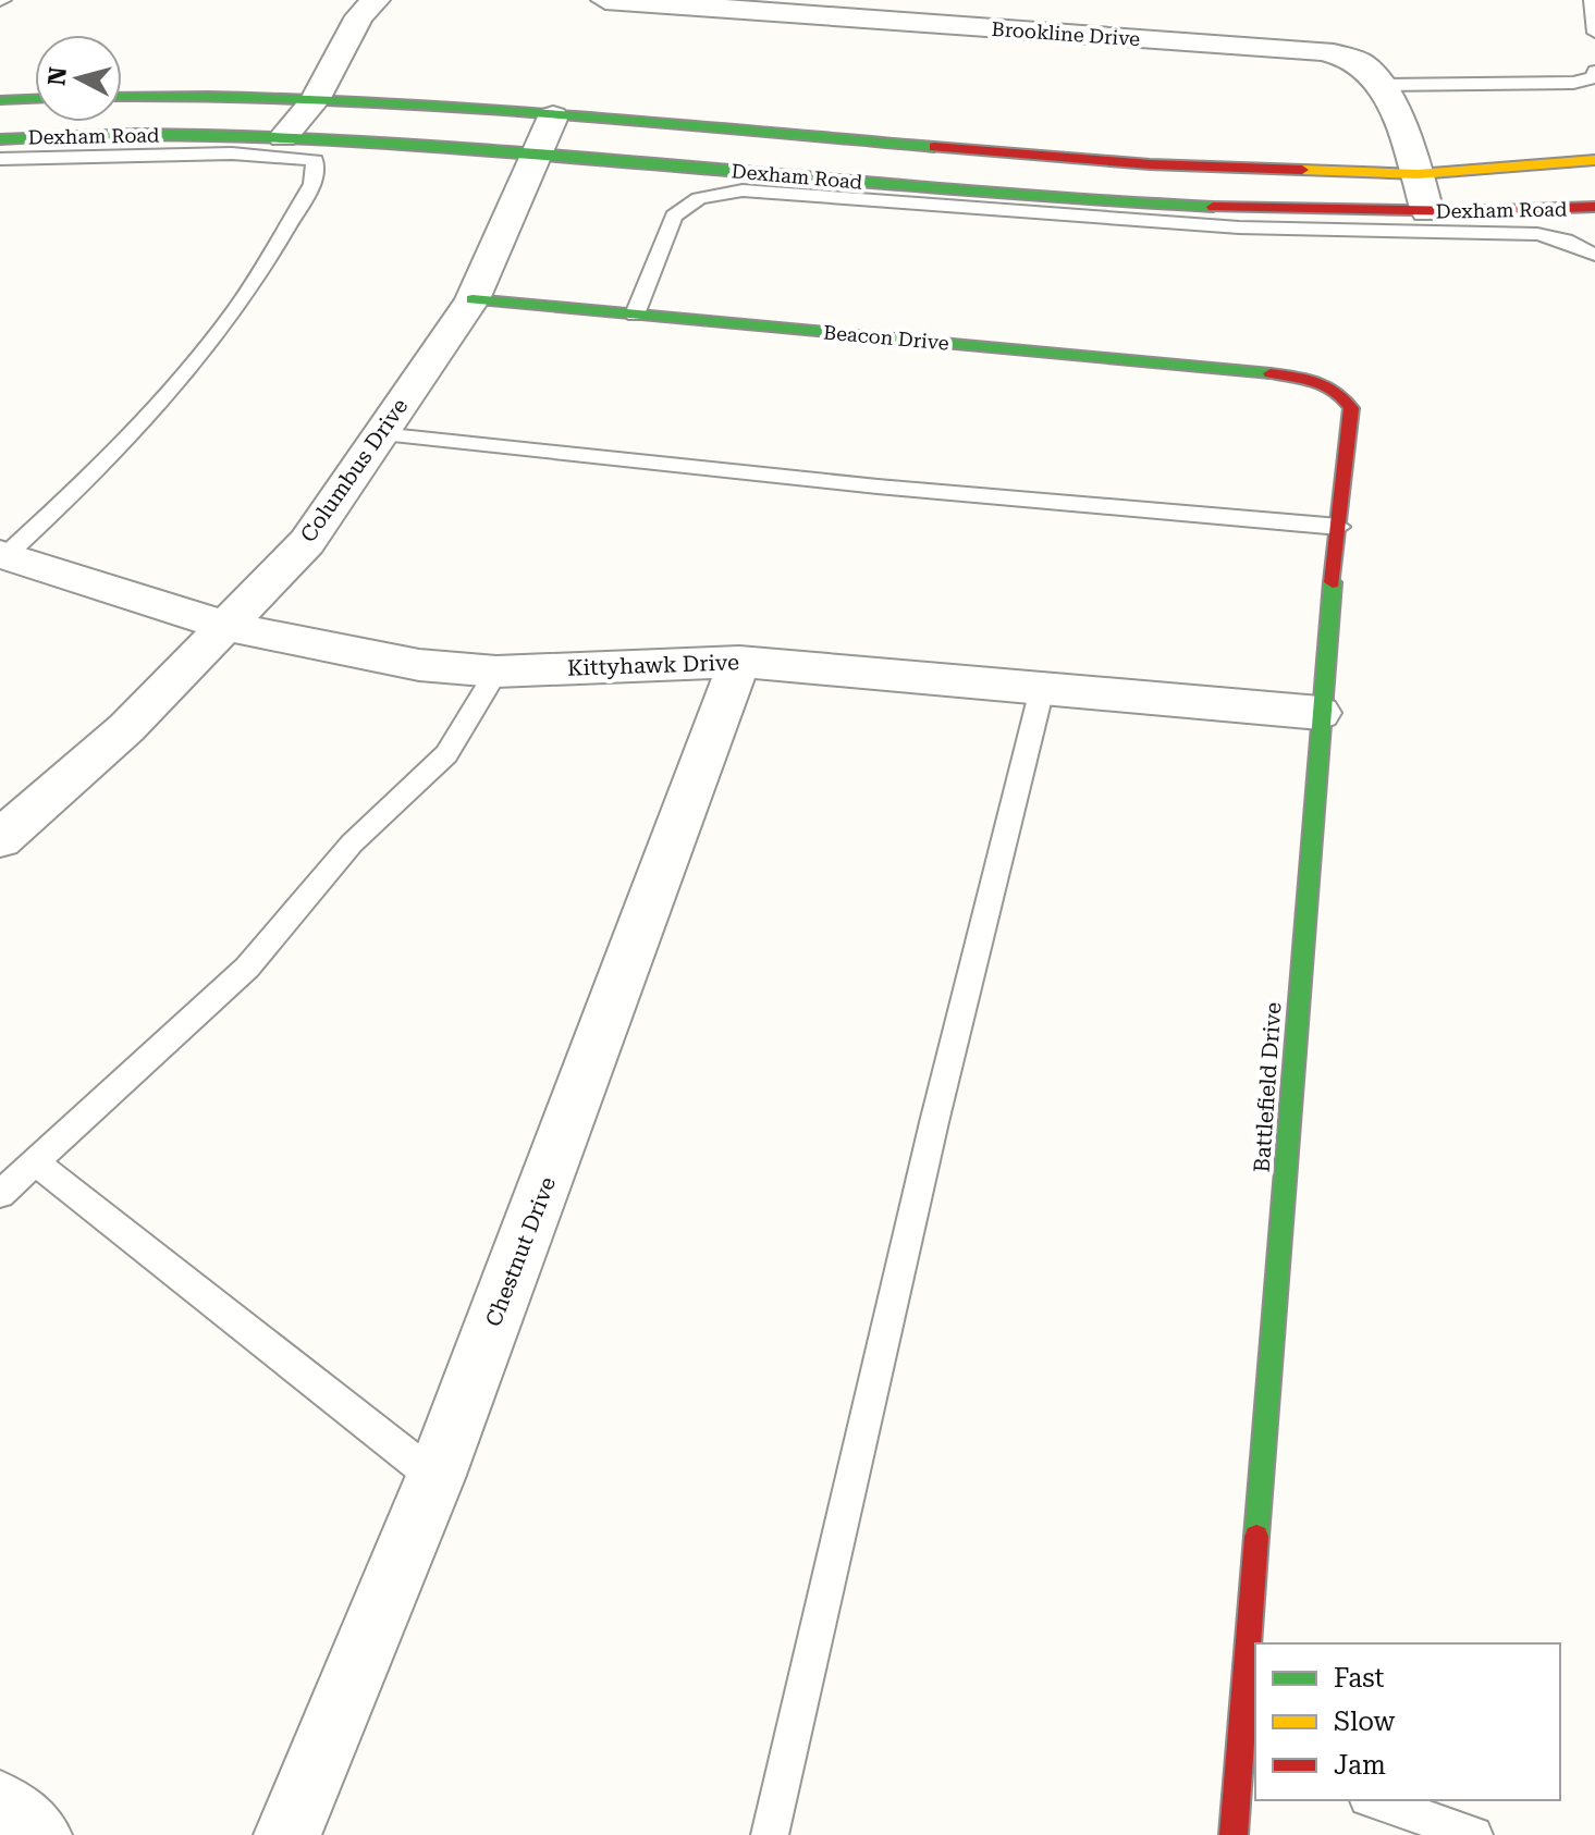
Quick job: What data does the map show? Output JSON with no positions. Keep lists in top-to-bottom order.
{
  "streets": {
    "street": [
      "Brookline Drive",
      "Dexham Road",
      "Beacon Drive",
      "Columbus Drive",
      "Kittyhawk Drive",
      "Battlefield Drive",
      "Chestnut Drive"
    ]
  },
  "crossings": [
    ["Brookline Drive", "Dexham Road"],
    ["Dexham Road", "Columbus Drive"],
    ["Beacon Drive", "Columbus Drive"],
    ["Beacon Drive", "Battlefield Drive"],
    ["Columbus Drive", "Kittyhawk Drive"],
    ["Kittyhawk Drive", "Battlefield Drive"],
    ["Kittyhawk Drive", "Chestnut Drive"]
  ],
  "legend": ["Fast", "Slow", "Jam"],
  "north": "left"
}
